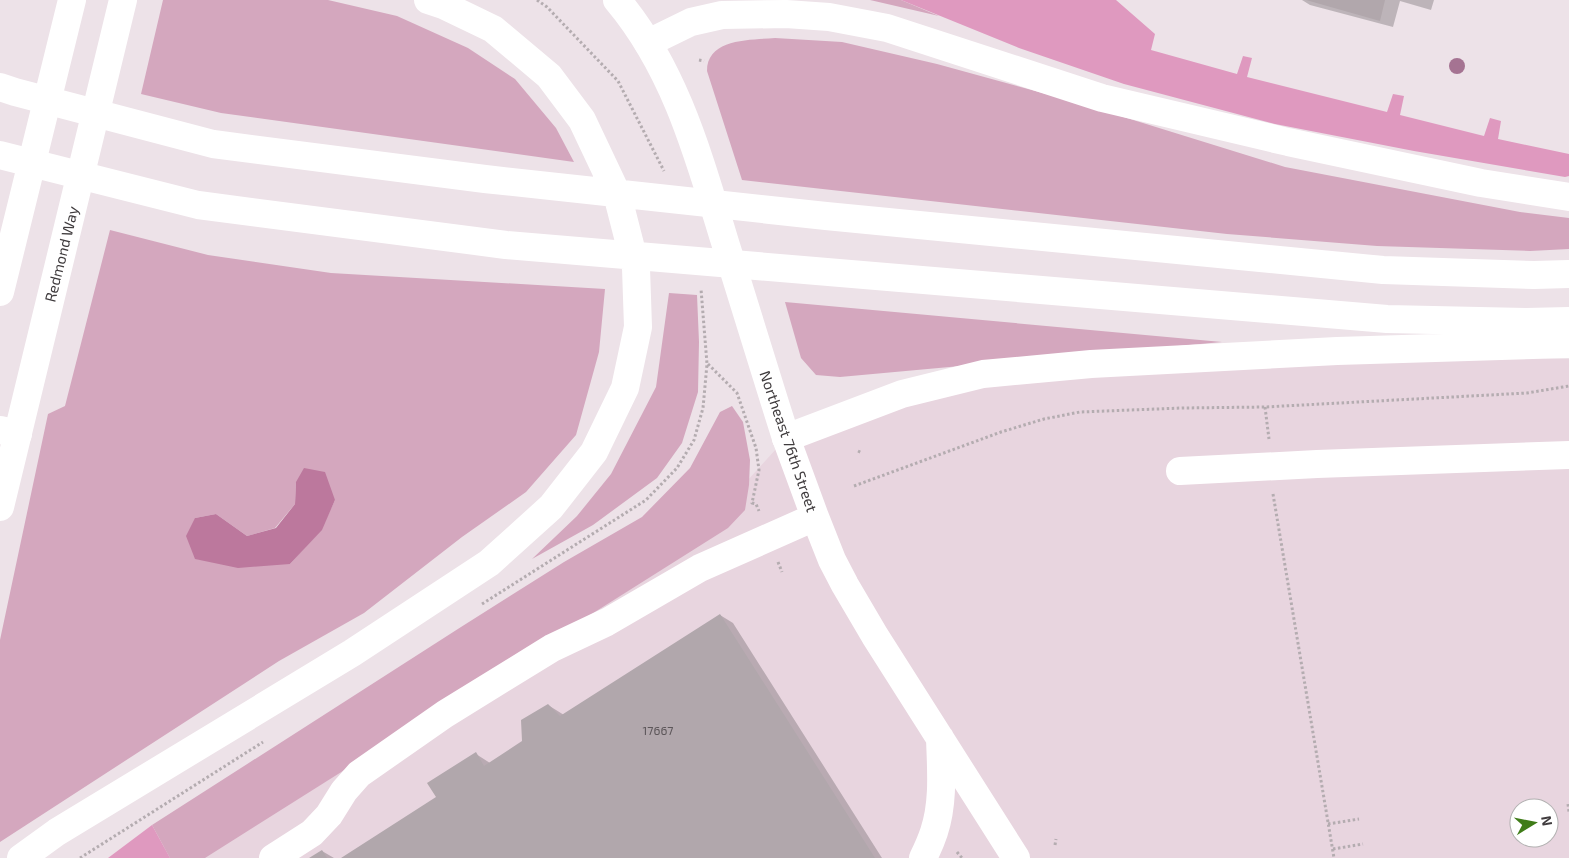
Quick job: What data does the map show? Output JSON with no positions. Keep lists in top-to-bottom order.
{
  "streets": {
    "main road": ["Redmond Way", "Northeast 76th Street"]
  },
  "house_numbers": ["17667"],
  "north": "right"
}
